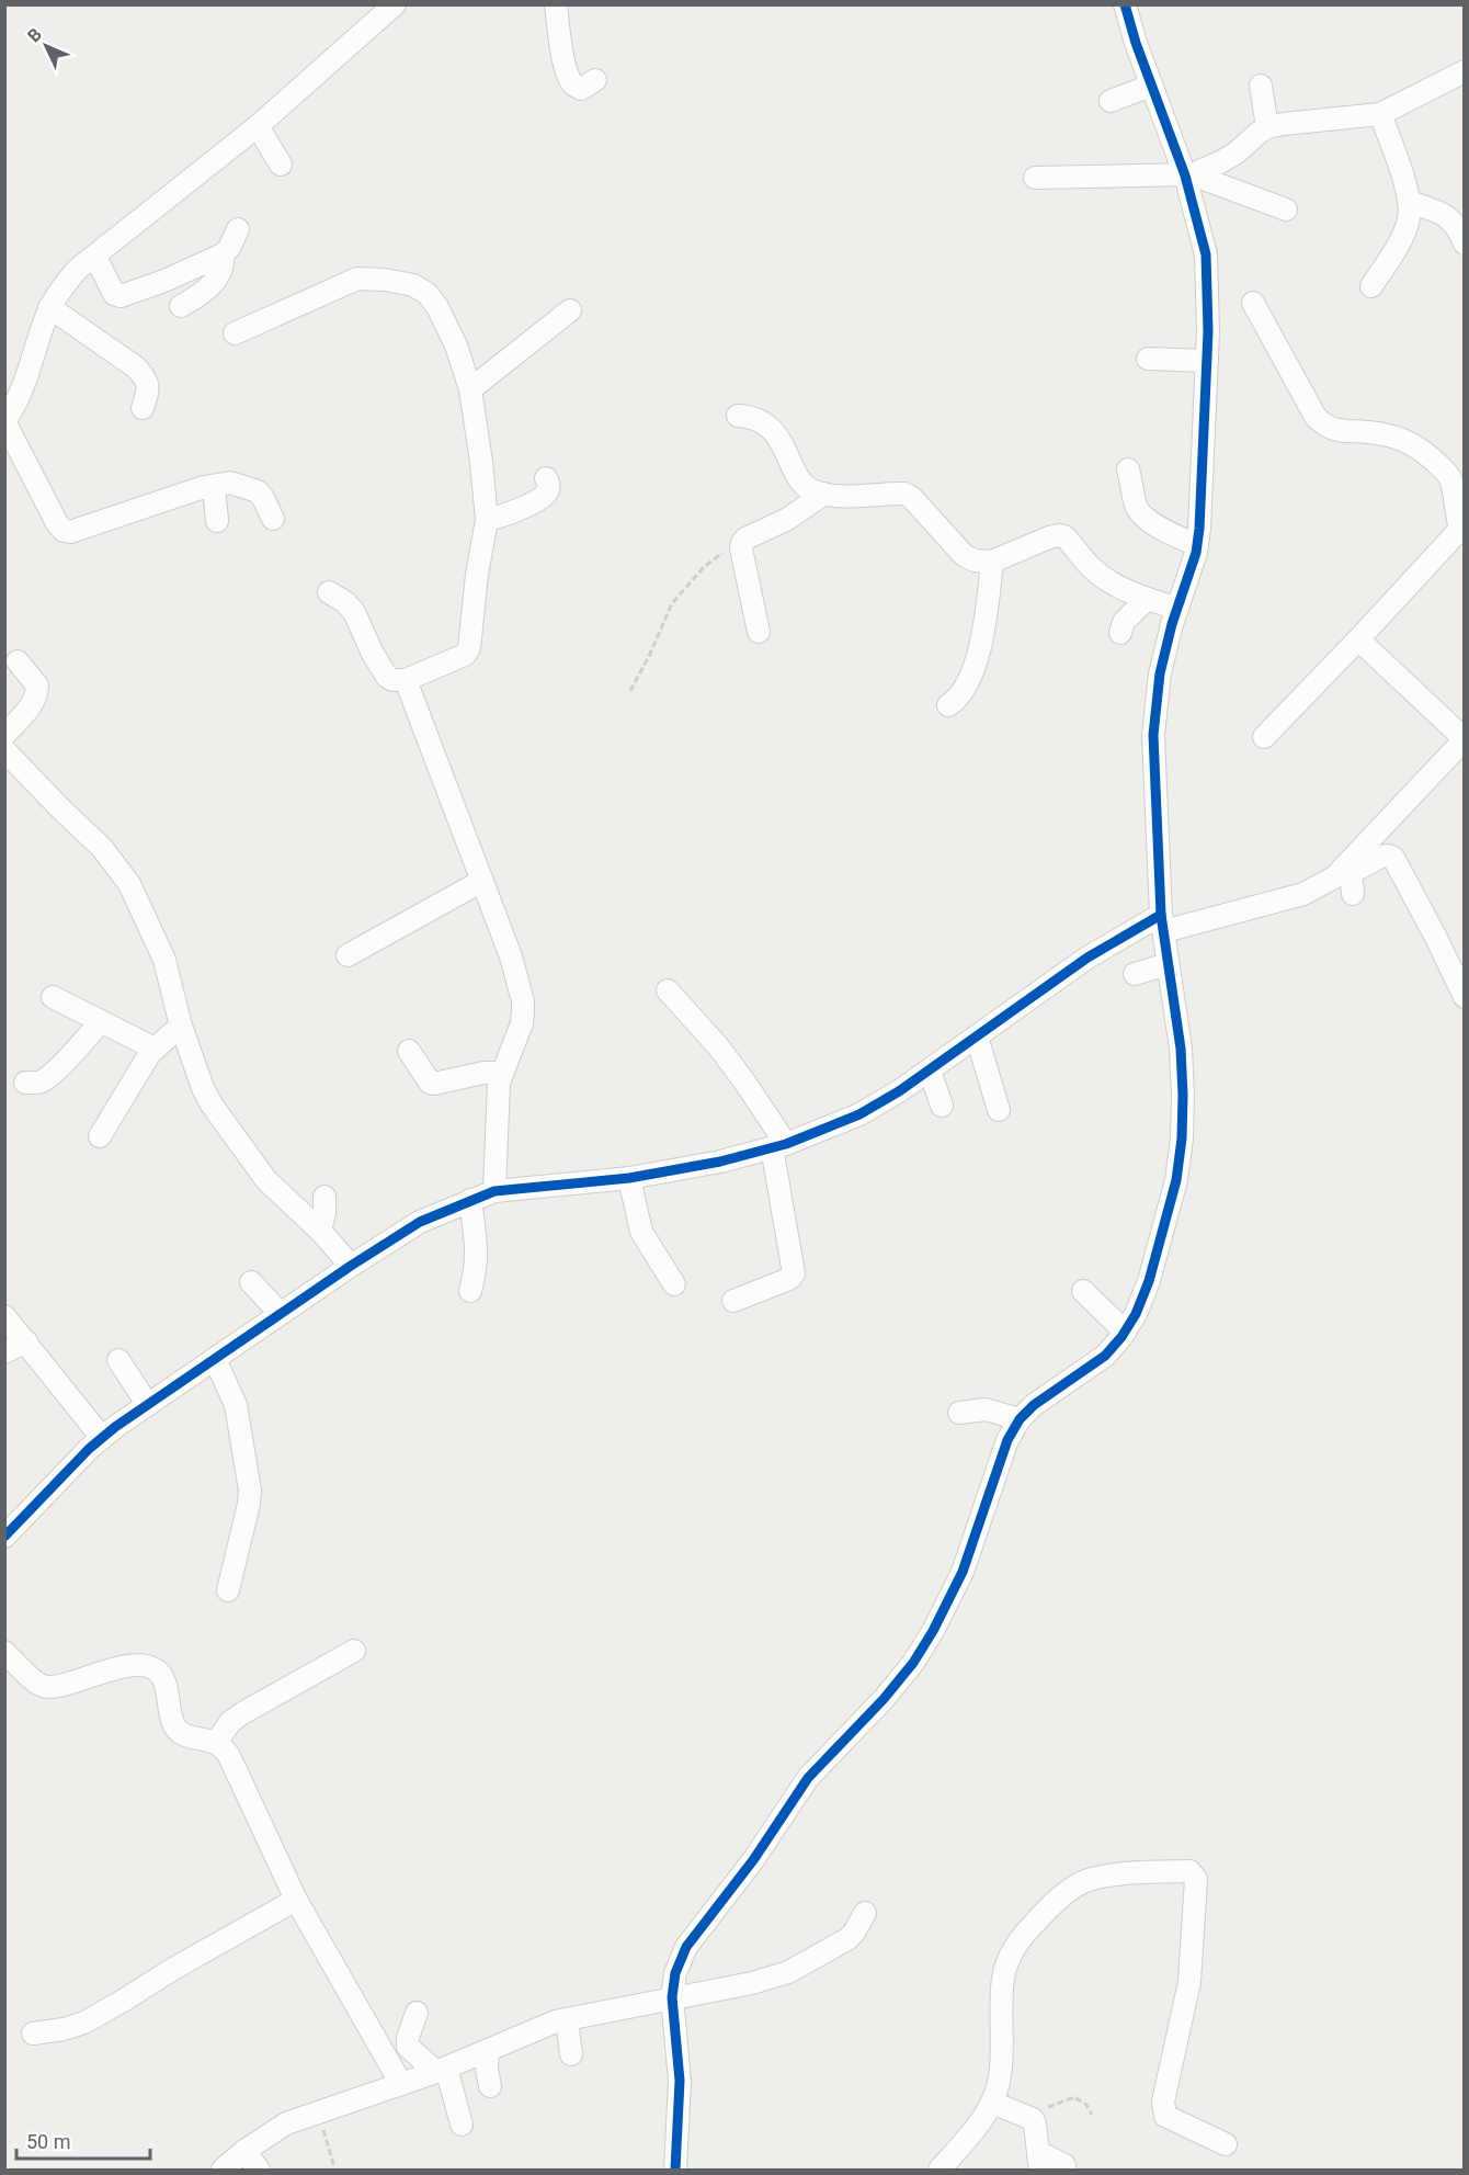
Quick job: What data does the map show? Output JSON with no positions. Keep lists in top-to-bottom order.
{
  "scale_bar": "50 m",
  "north": "top left"
}
